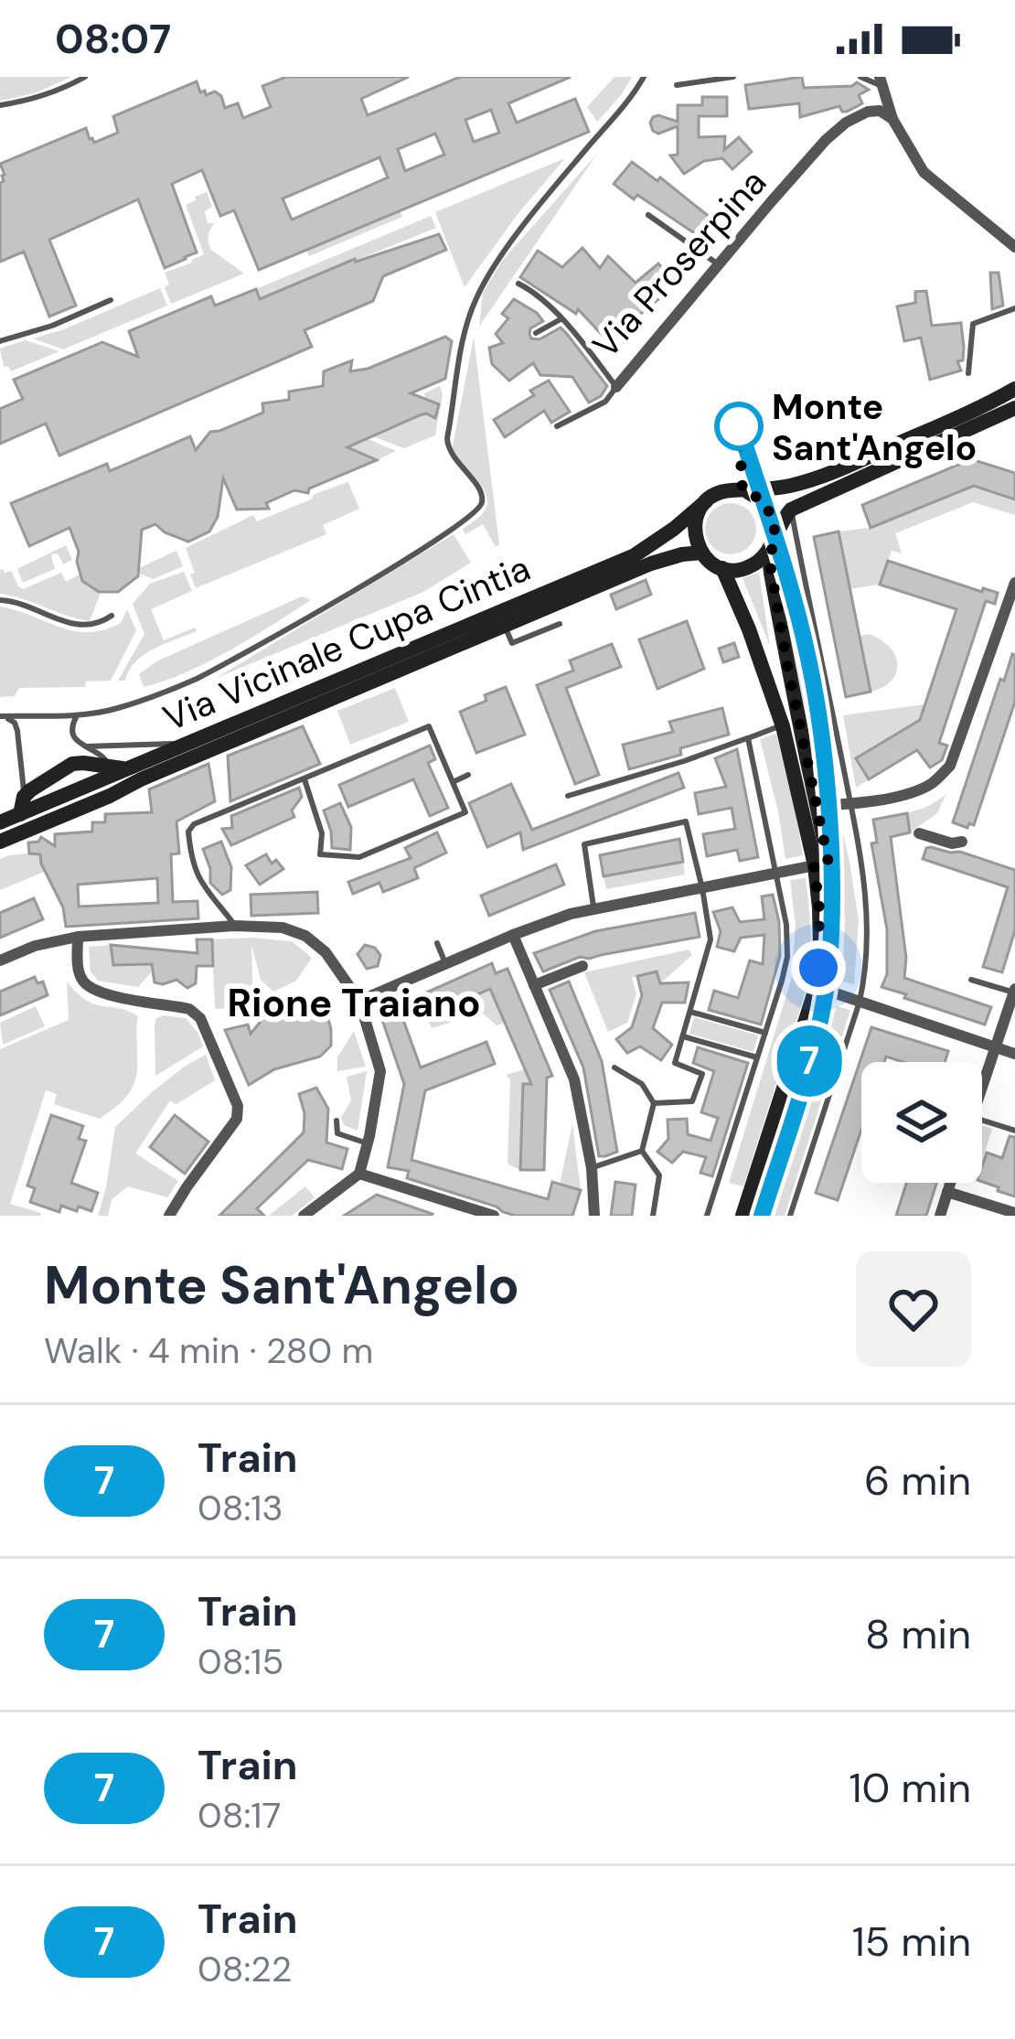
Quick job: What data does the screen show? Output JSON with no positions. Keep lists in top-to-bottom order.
{
  "streets": {
    "main road": ["Via Vicinale Cupa Cintia"],
    "street": ["Via Proserpina"]
  },
  "districts": ["Rione Traiano"],
  "places": ["Monte Sant'Angelo"],
  "page": {
    "status": "08:07",
    "on_map": "7",
    "heading": ["Monte Sant'Angelo", "Walk · 4 min · 280 m"],
    "list": [
      {
        "mark": "7",
        "name": "Train",
        "note": "08:13",
        "value": "6 min"
      },
      {
        "mark": "7",
        "name": "Train",
        "note": "08:15",
        "value": "8 min"
      },
      {
        "mark": "7",
        "name": "Train",
        "note": "08:17",
        "value": "10 min"
      },
      {
        "mark": "7",
        "name": "Train",
        "note": "08:22",
        "value": "15 min"
      }
    ]
  }
}
